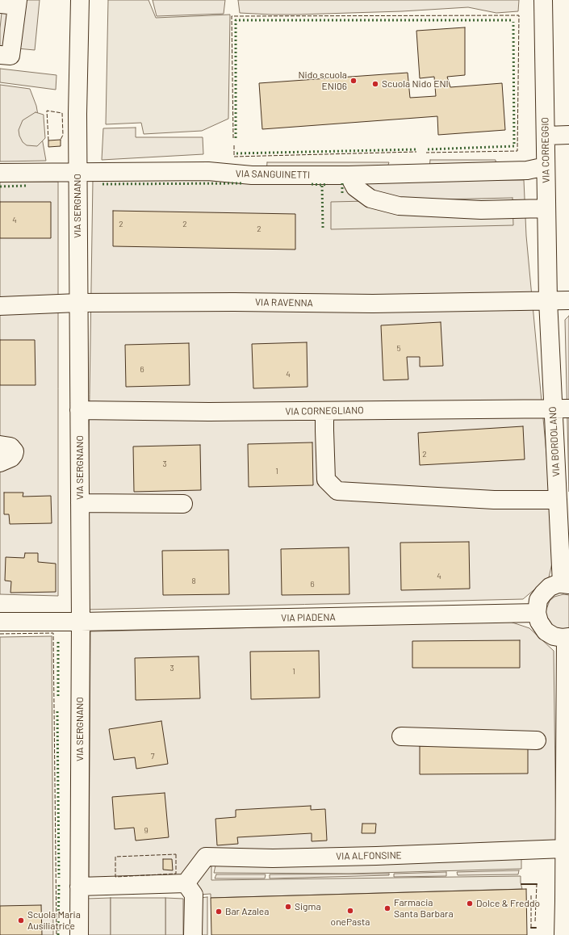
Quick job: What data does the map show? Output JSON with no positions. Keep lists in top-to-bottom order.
{
  "streets": {
    "street": [
      "VIA CORREGGIO",
      "VIA SANGUINETTI",
      "VIA SERGNANO",
      "VIA RAVENNA",
      "VIA CORNEGLIANO",
      "VIA BORDOLANO",
      "VIA PIADENA",
      "VIA ALFONSINE"
    ]
  },
  "crossings": [
    ["VIA CORREGGIO", "VIA SANGUINETTI"],
    ["VIA CORREGGIO", "VIA RAVENNA"],
    ["VIA CORREGGIO", "VIA BORDOLANO"],
    ["VIA SANGUINETTI", "VIA SERGNANO"],
    ["VIA SERGNANO", "VIA RAVENNA"],
    ["VIA SERGNANO", "VIA CORNEGLIANO"],
    ["VIA SERGNANO", "VIA PIADENA"],
    ["VIA RAVENNA", "VIA BORDOLANO"],
    ["VIA CORNEGLIANO", "VIA BORDOLANO"]
  ],
  "places": [
    "Nido scuola ENI06",
    "Scuola Nido ENI",
    "Dolce & Freddo",
    "Sigma",
    "Farmacia Santa Barbara",
    "onePasta",
    "Bar Azalea",
    "Scuola Maria Ausiliatrice"
  ],
  "house_numbers": [
    "4",
    "2",
    "2",
    "2",
    "5",
    "6",
    "4",
    "2",
    "3",
    "1",
    "4",
    "8",
    "6",
    "3",
    "1",
    "7",
    "9"
  ]
}
